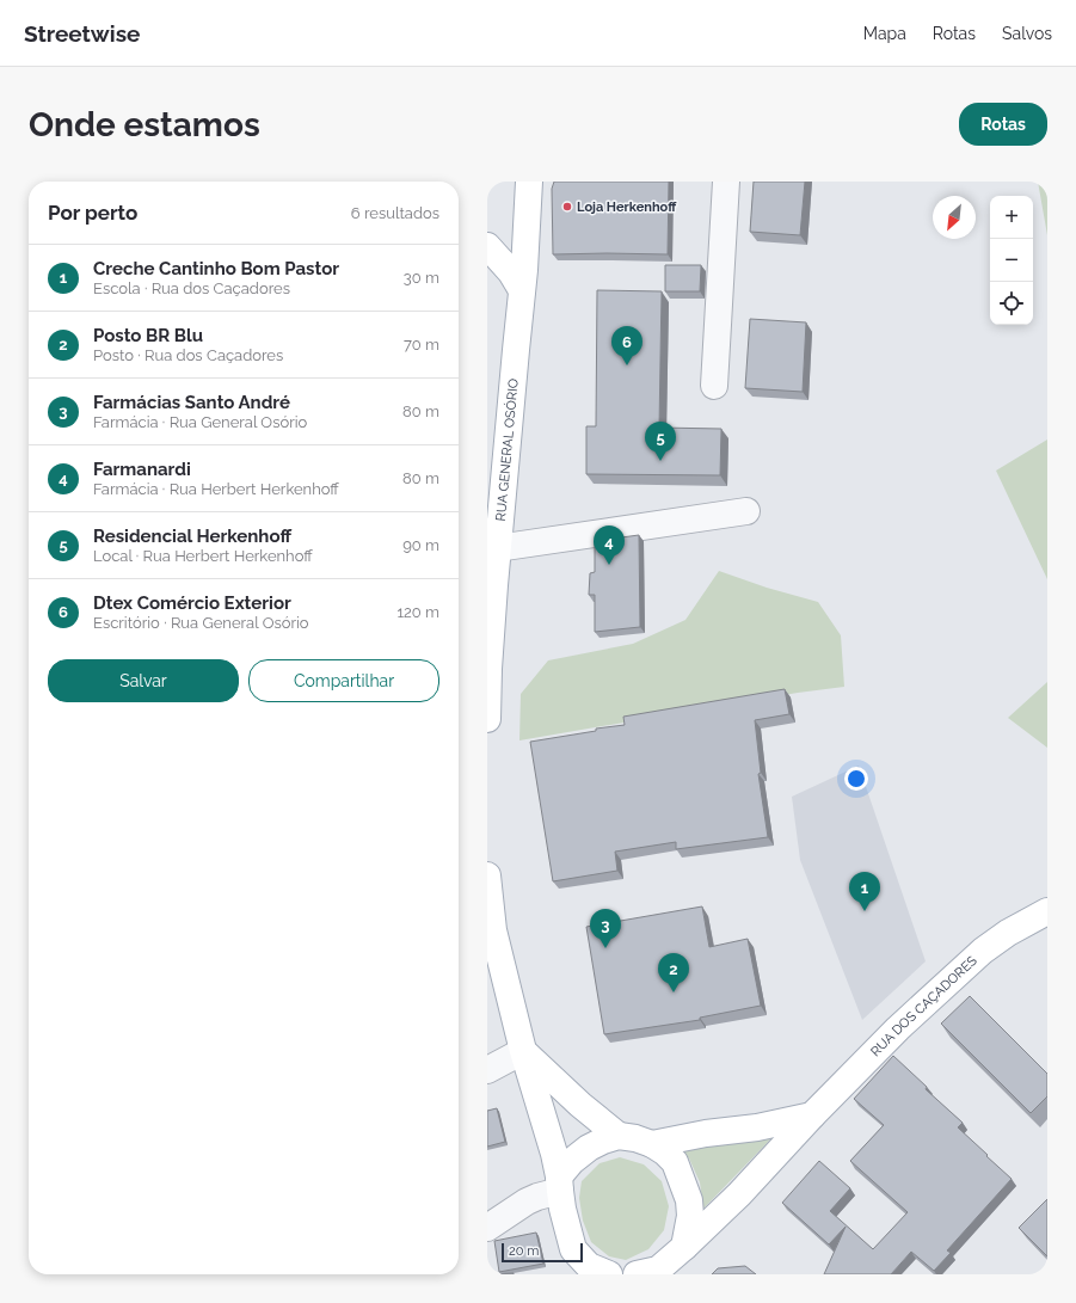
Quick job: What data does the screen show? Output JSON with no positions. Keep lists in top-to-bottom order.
{
  "streets": {
    "main road": ["RUA GENERAL OSÓRIO", "RUA DOS CAÇADORES"]
  },
  "places": ["Loja Herkenhoff"],
  "scale_bar": "20 m",
  "north": "bottom left",
  "page": {
    "header": "Streetwise",
    "nav": ["Mapa", "Rotas", "Salvos"],
    "buttons": [
      "Rotas",
      ["Salvar", "Compartilhar"]
    ],
    "title": "Onde estamos",
    "heading": ["Por perto", "6 resultados"],
    "map_buttons": ["+", "−"],
    "list": [
      {
        "mark": "1",
        "name": "Creche Cantinho Bom Pastor",
        "note": "Escola · Rua dos Caçadores",
        "value": "30 m"
      },
      {
        "mark": "2",
        "name": "Posto BR Blu",
        "note": "Posto · Rua dos Caçadores",
        "value": "70 m"
      },
      {
        "mark": "3",
        "name": "Farmácias Santo André",
        "note": "Farmácia · Rua General Osório",
        "value": "80 m"
      },
      {
        "mark": "4",
        "name": "Farmanardi",
        "note": "Farmácia · Rua Herbert Herkenhoff",
        "value": "80 m"
      },
      {
        "mark": "5",
        "name": "Residencial Herkenhoff",
        "note": "Local · Rua Herbert Herkenhoff",
        "value": "90 m"
      },
      {
        "mark": "6",
        "name": "Dtex Comércio Exterior",
        "note": "Escritório · Rua General Osório",
        "value": "120 m"
      }
    ],
    "pins": [
      "6",
      "5",
      "4",
      "1",
      "3",
      "2"
    ],
    "scale": "20 m"
  }
}
